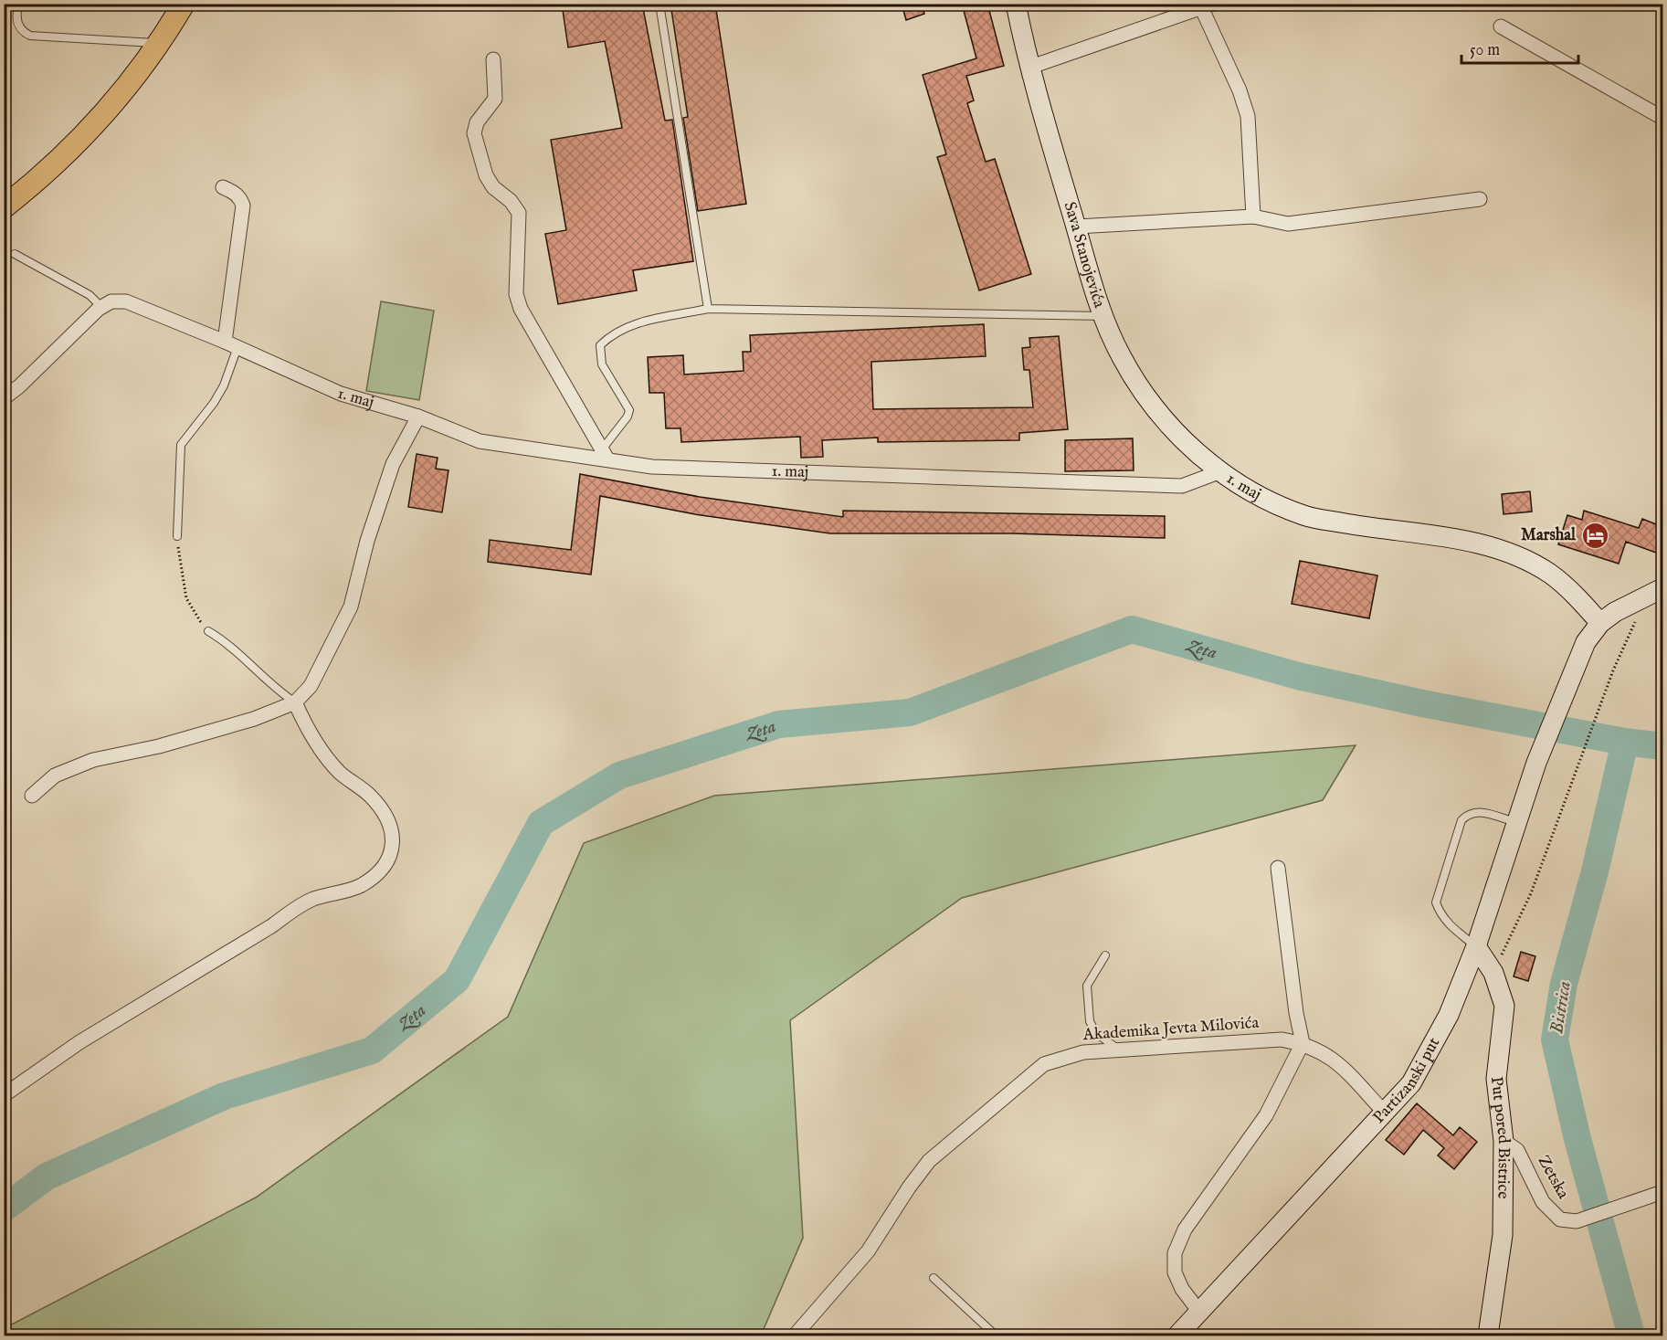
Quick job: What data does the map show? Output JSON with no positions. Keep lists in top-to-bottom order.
{
  "streets": {
    "street": [
      "Sava Stanojevića",
      "1. maj",
      "Akademika Jevta Milovića",
      "Partizanski put",
      "Put pored Bistrice",
      "Zetska"
    ]
  },
  "crossings": [
    ["Sava Stanojevića", "1. maj"],
    ["1. maj", "Partizanski put"],
    ["Akademika Jevta Milovića", "Partizanski put"],
    ["Partizanski put", "Put pored Bistrice"],
    ["Put pored Bistrice", "Zetska"]
  ],
  "water": ["Zeta", "Bistrica"],
  "places": {
    "hotel": ["Marshal"]
  },
  "scale_bar": "50 m"
}
